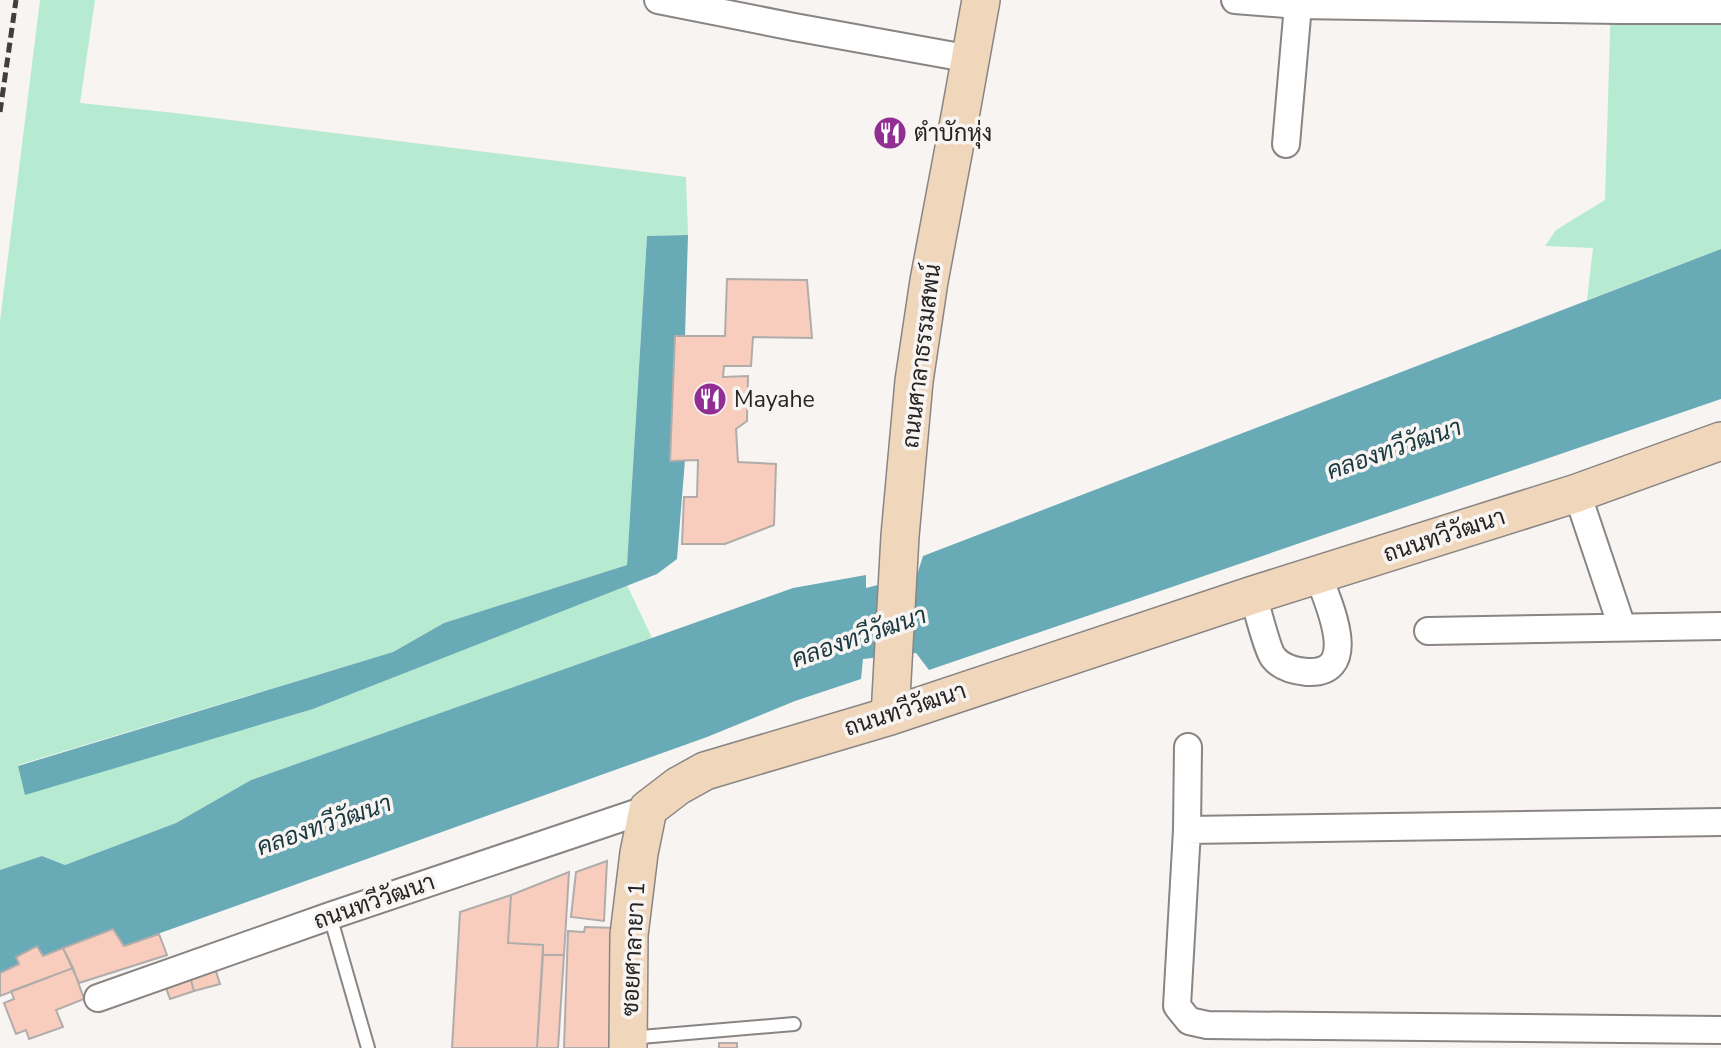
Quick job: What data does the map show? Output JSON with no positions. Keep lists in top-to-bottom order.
{
  "streets": {
    "main road": ["ถนนศาลาธรรมสพน์", "ถนนทวีวัฒนา", "ซอยศาลายา 1"]
  },
  "crossings": [
    ["ถนนศาลาธรรมสพน์", "ถนนทวีวัฒนา"],
    ["ถนนทวีวัฒนา", "ซอยศาลายา 1"]
  ],
  "water": ["คลองทวีวัฒนา"],
  "places": {
    "restaurant": ["ตำบักหุ่ง", "Mayahe"]
  }
}
